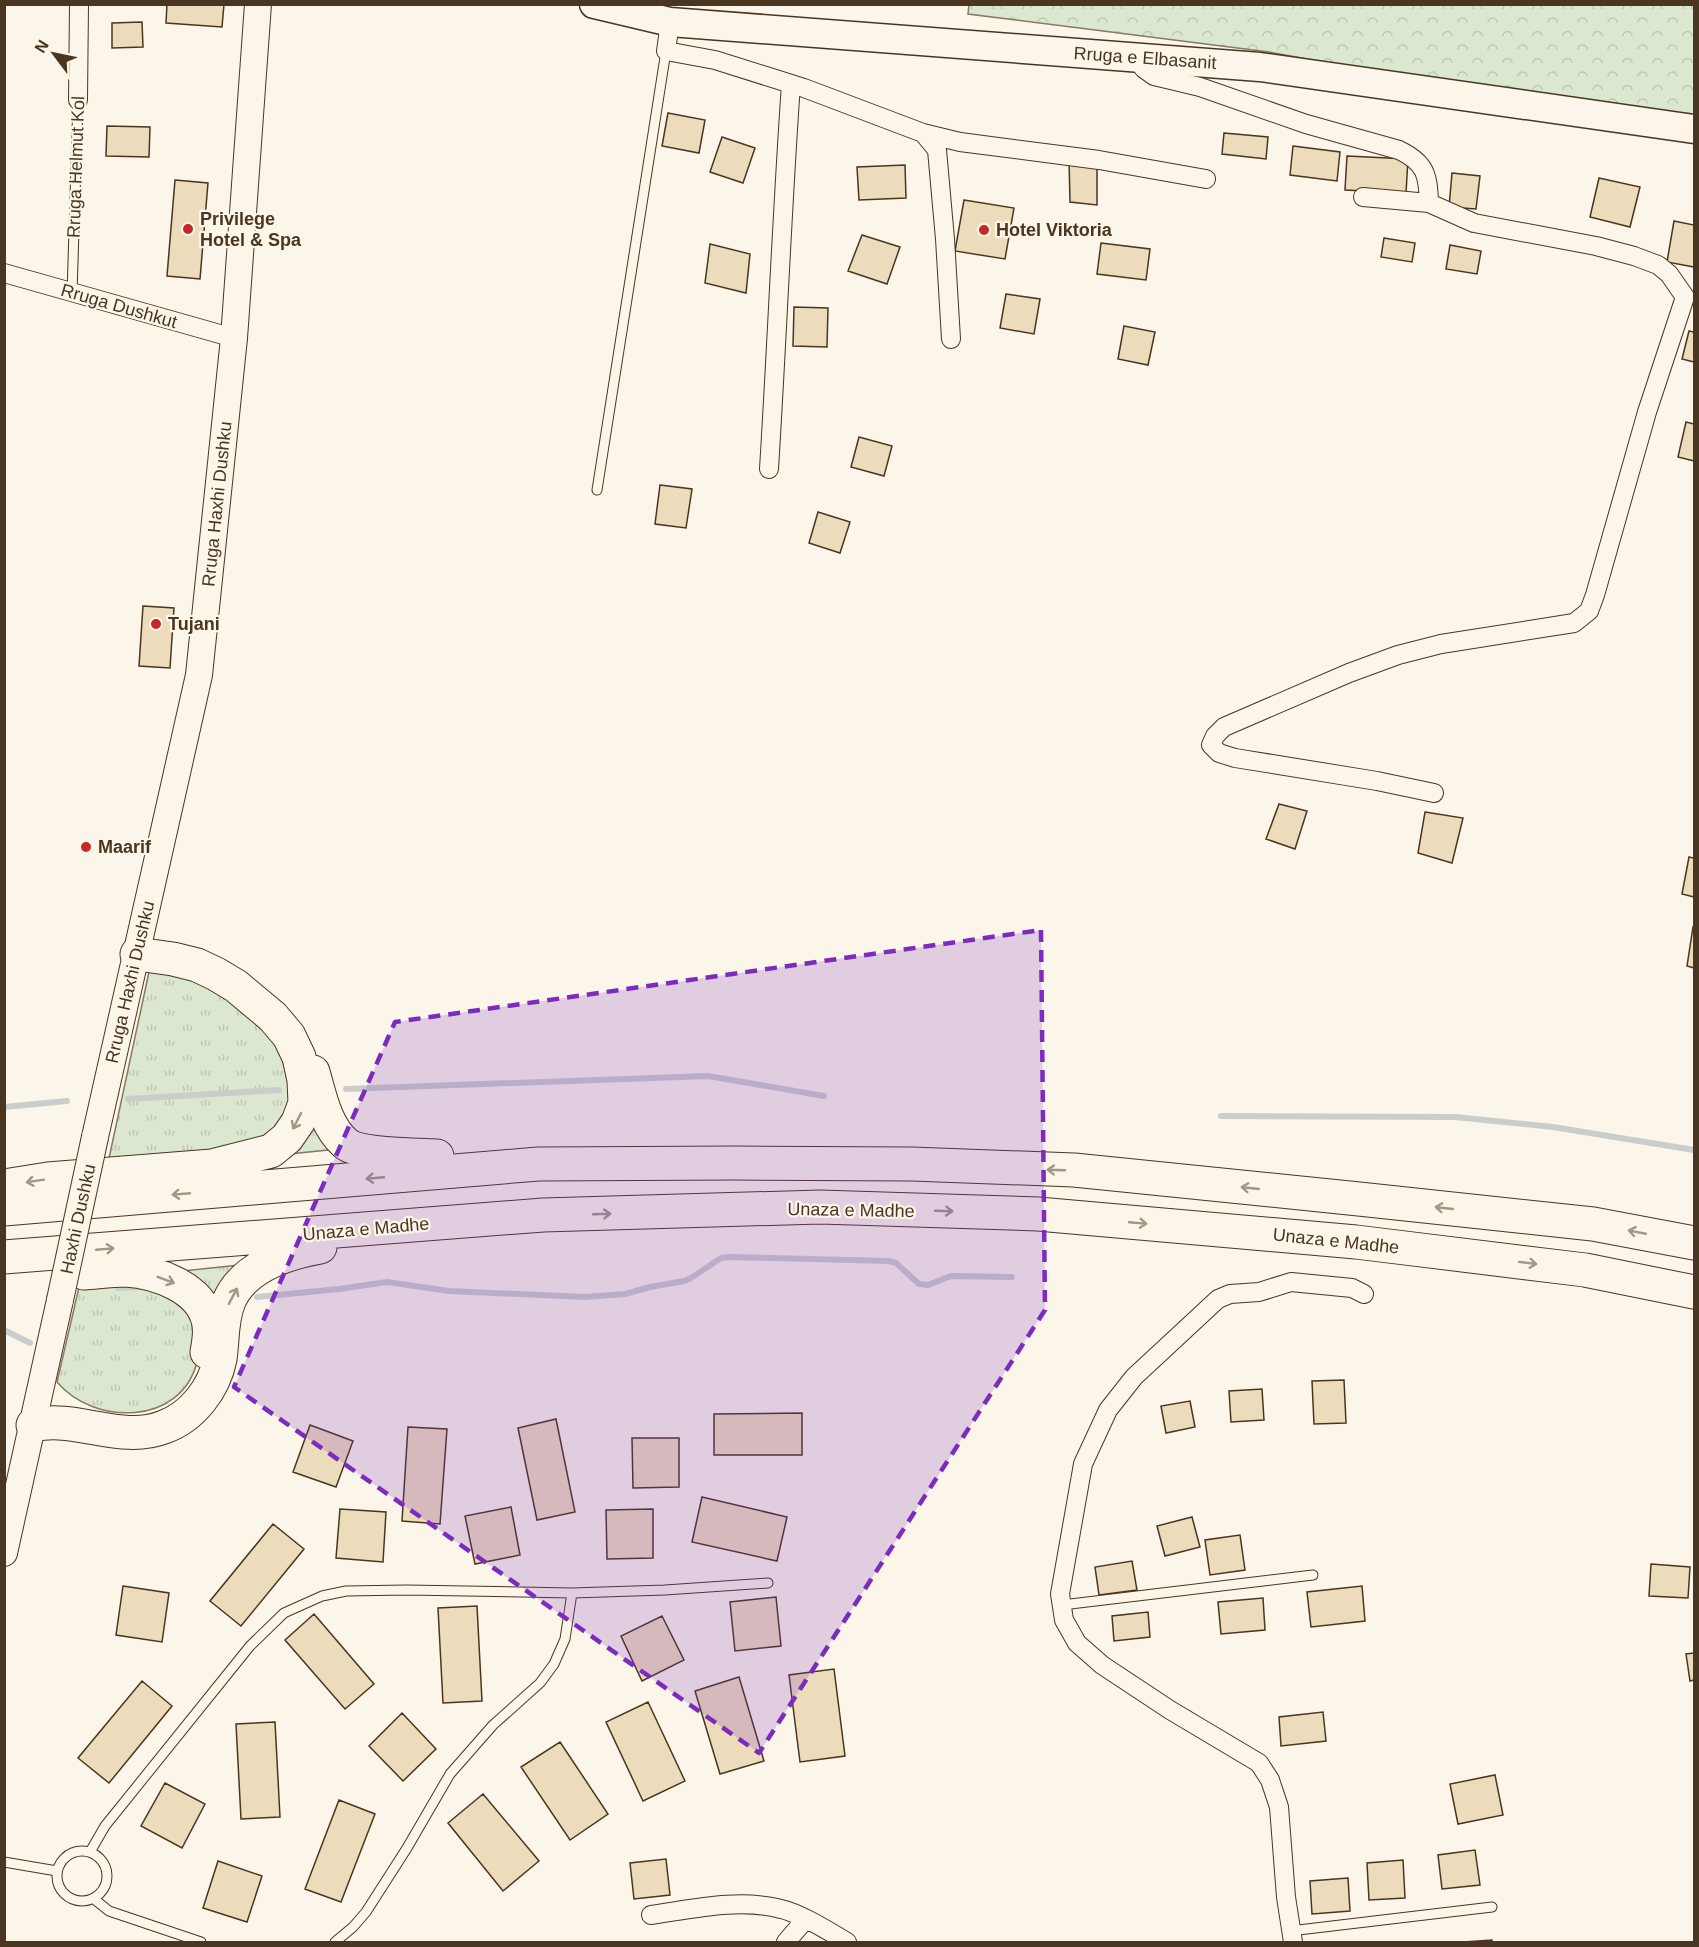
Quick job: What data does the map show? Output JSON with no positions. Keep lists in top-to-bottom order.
{
  "streets": {
    "highway": ["Unaza e Madhe"],
    "main road": ["Rruga e Elbasanit"],
    "street": [
      "Rruga Helmut Kol",
      "Rruga Dushkut",
      "Rruga Haxhi Dushku",
      "Haxhi Dushku"
    ]
  },
  "crossings": [
    ["Rruga Helmut Kol", "Rruga Dushkut"],
    ["Rruga Dushkut", "Rruga Haxhi Dushku"],
    ["Rruga Haxhi Dushku", "Haxhi Dushku"]
  ],
  "places": [
    "Privilege Hotel & Spa",
    "Hotel Viktoria",
    "Tujani",
    "Maarif"
  ],
  "north": "top left"
}
